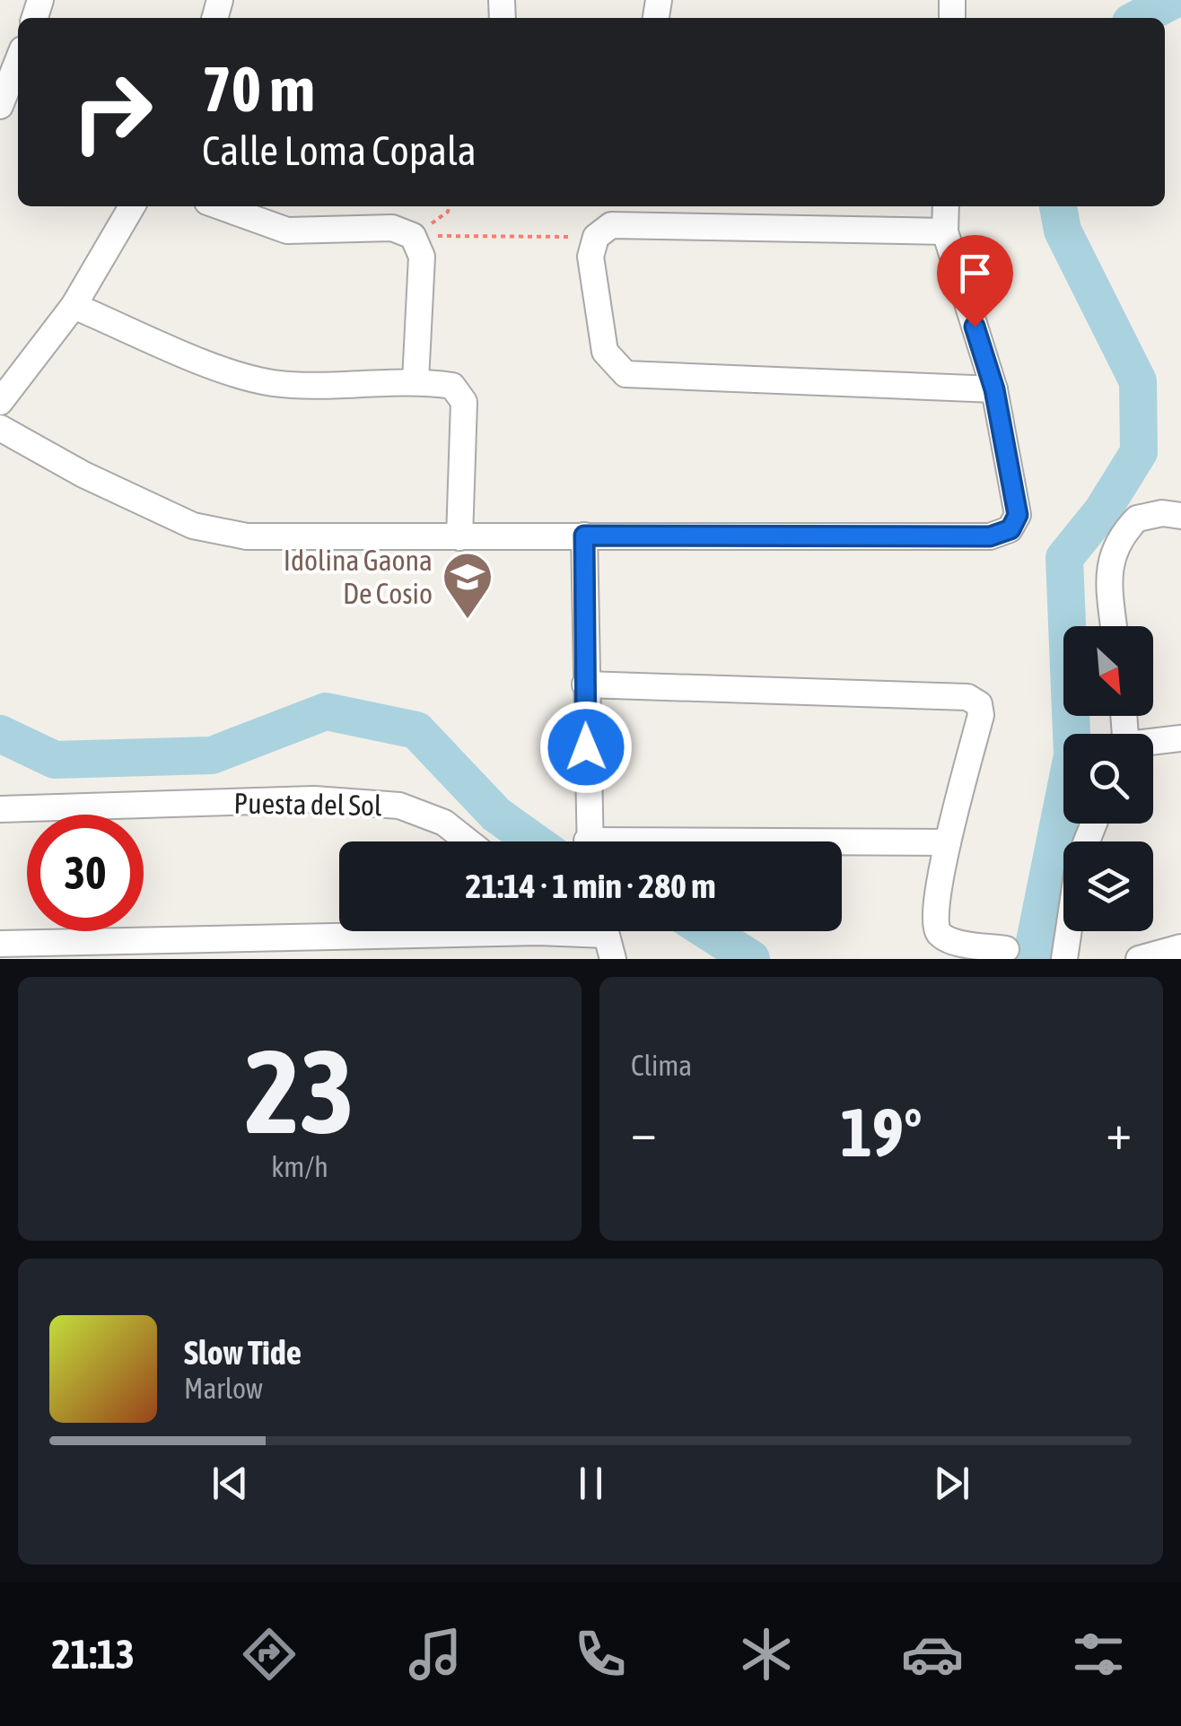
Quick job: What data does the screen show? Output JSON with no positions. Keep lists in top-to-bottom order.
{
  "streets": {
    "street": ["Puesta del Sol"]
  },
  "places": {
    "school or university": ["Idolina Gaona De Cosio"]
  },
  "north": "bottom right",
  "page": {
    "turn": ["70 m", "Calle Loma Copala"],
    "limit": "30",
    "trip": "21:14 · 1 min · 280 m",
    "tile": [
      ["23", "km/h"],
      "Clima"
    ],
    "heat": ["−", "19°", "+"],
    "song": ["Slow Tide", "Marlow"],
    "tabs": "21:13"
  }
}
